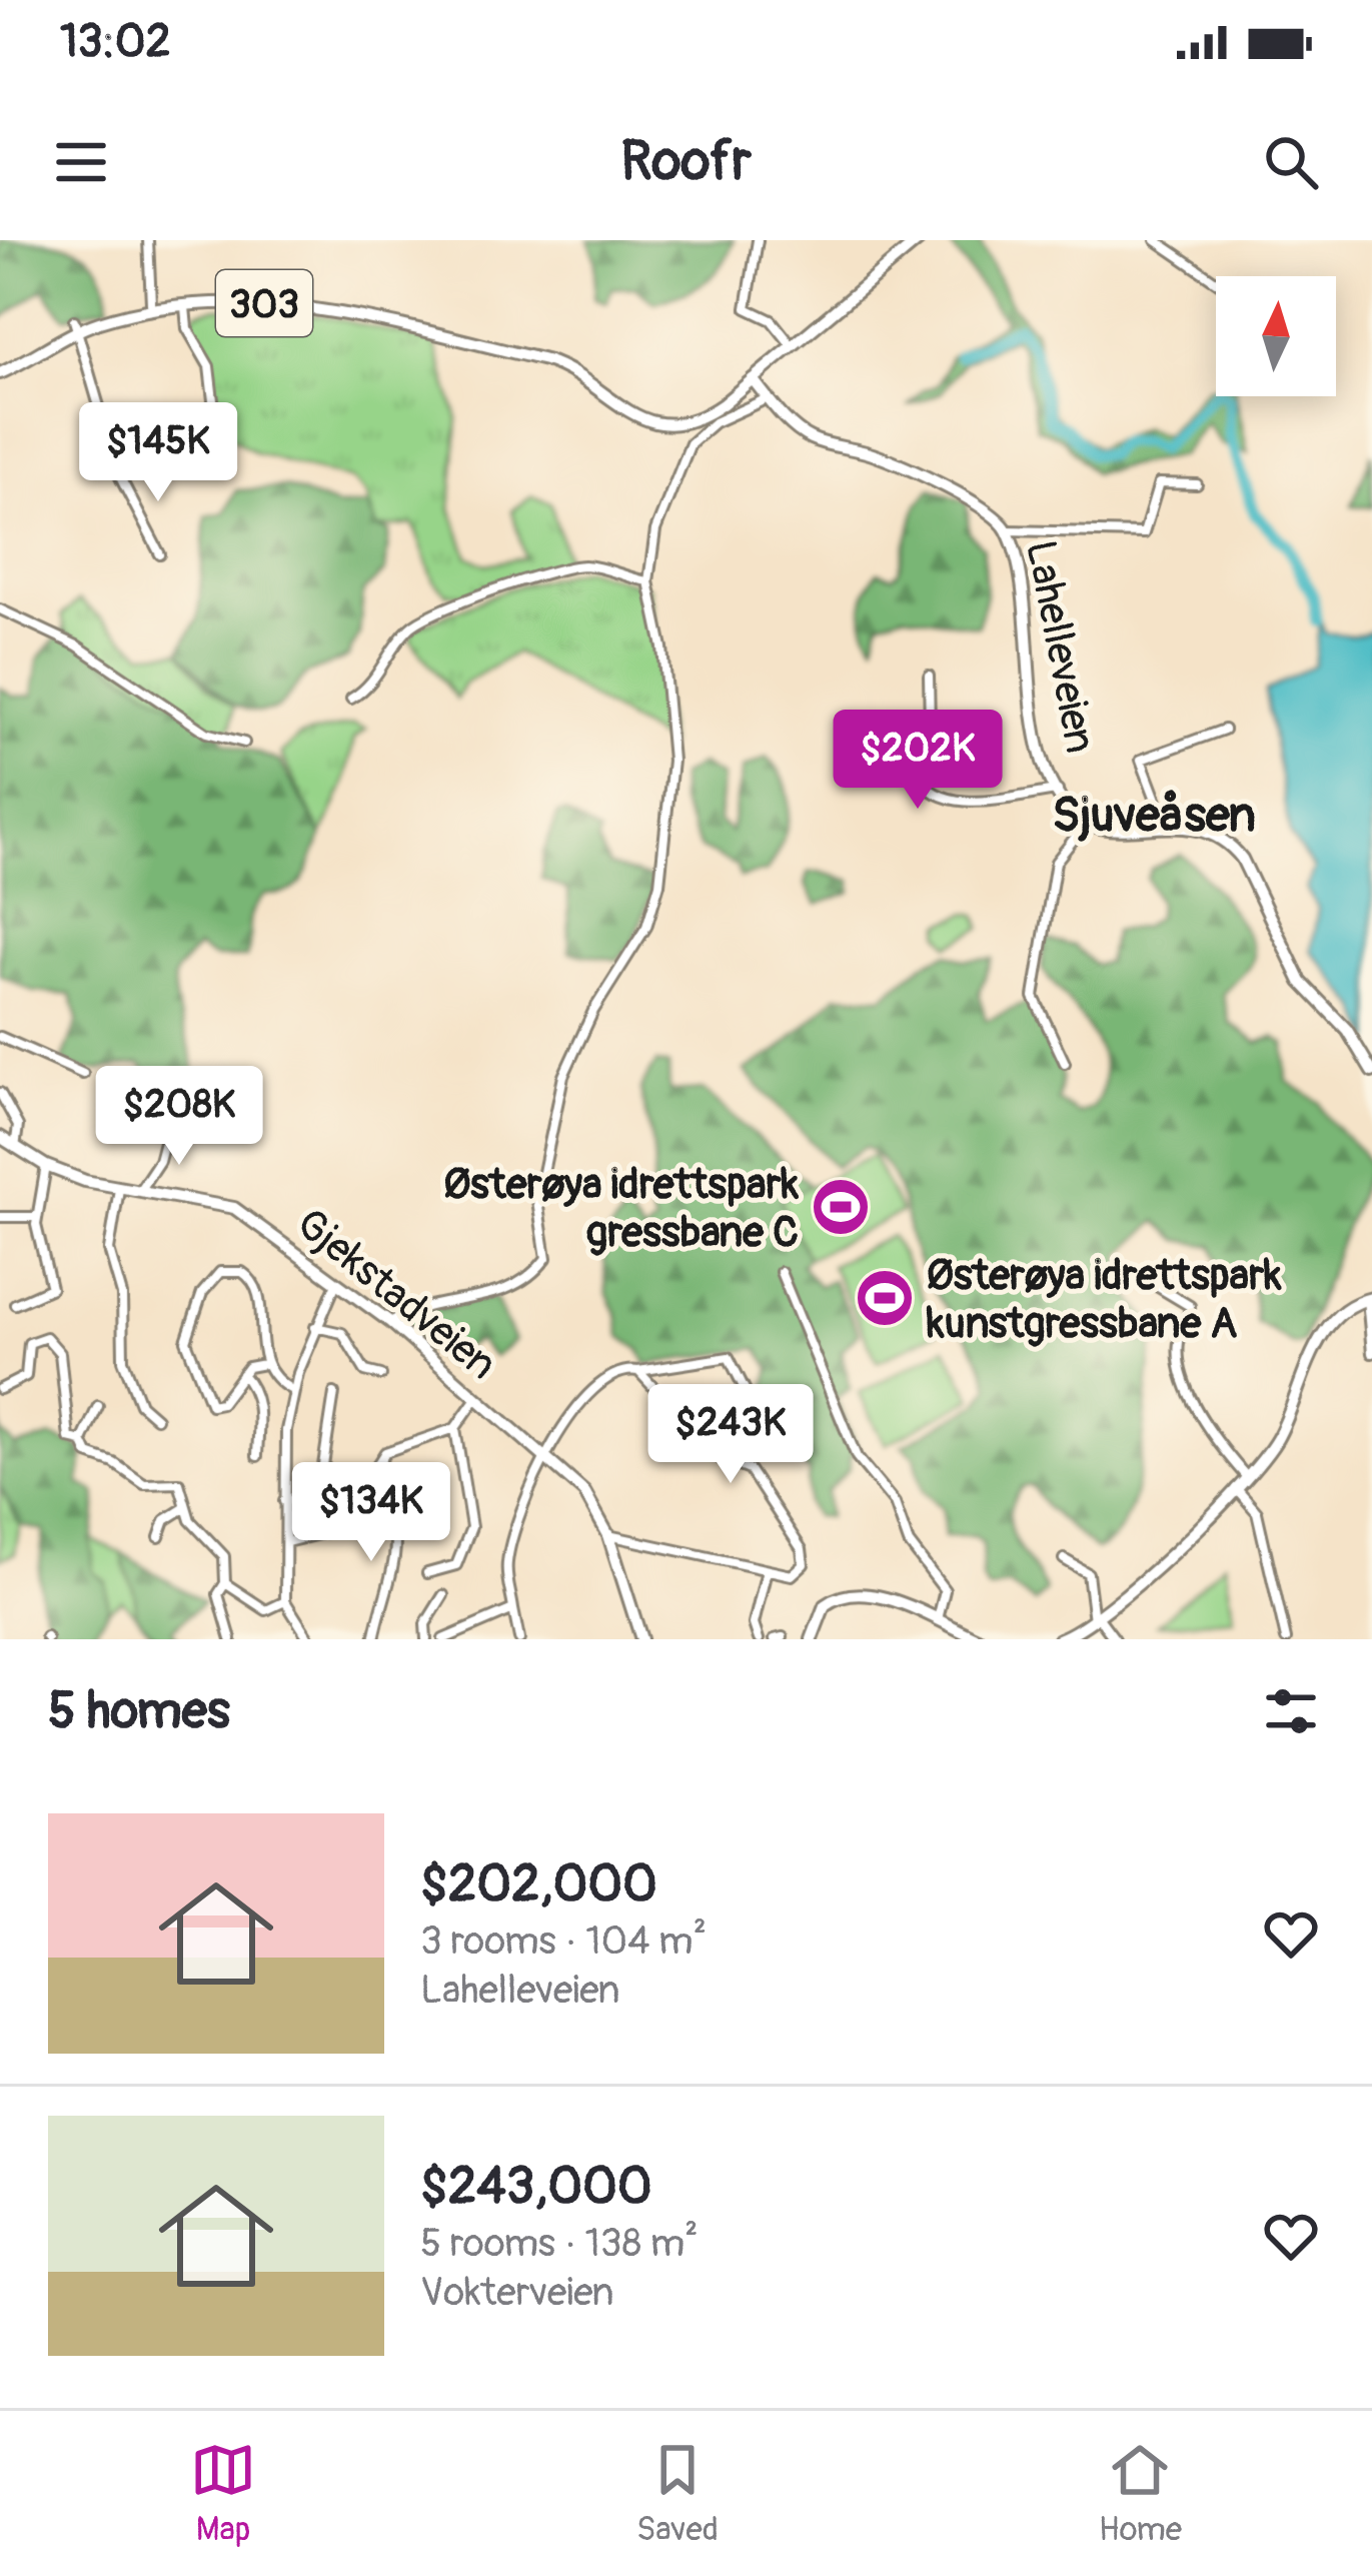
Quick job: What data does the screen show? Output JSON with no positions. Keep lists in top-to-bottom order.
{
  "streets": {
    "street": ["303", "Lahelleveien", "Gjekstadveien"]
  },
  "crossings": [
    ["303", "Lahelleveien"]
  ],
  "districts": ["Sjuveåsen"],
  "places": {
    "sports": ["Østerøya idrettspark gressbane C", "Østerøya idrettspark kunstgressbane A"]
  },
  "north": "top",
  "page": {
    "status": "13:02",
    "header": "Roofr",
    "price": [
      "$145K",
      "$202K",
      "$208K",
      "$243K",
      "$134K"
    ],
    "heading": "5 homes",
    "list": [
      {
        "name": "$202,000",
        "note": "3 rooms · 104 m² · Lahelleveien"
      },
      {
        "name": "$243,000",
        "note": "5 rooms · 138 m² · Vokterveien"
      }
    ],
    "tabs": ["Map", "Saved", "Home"]
  }
}
